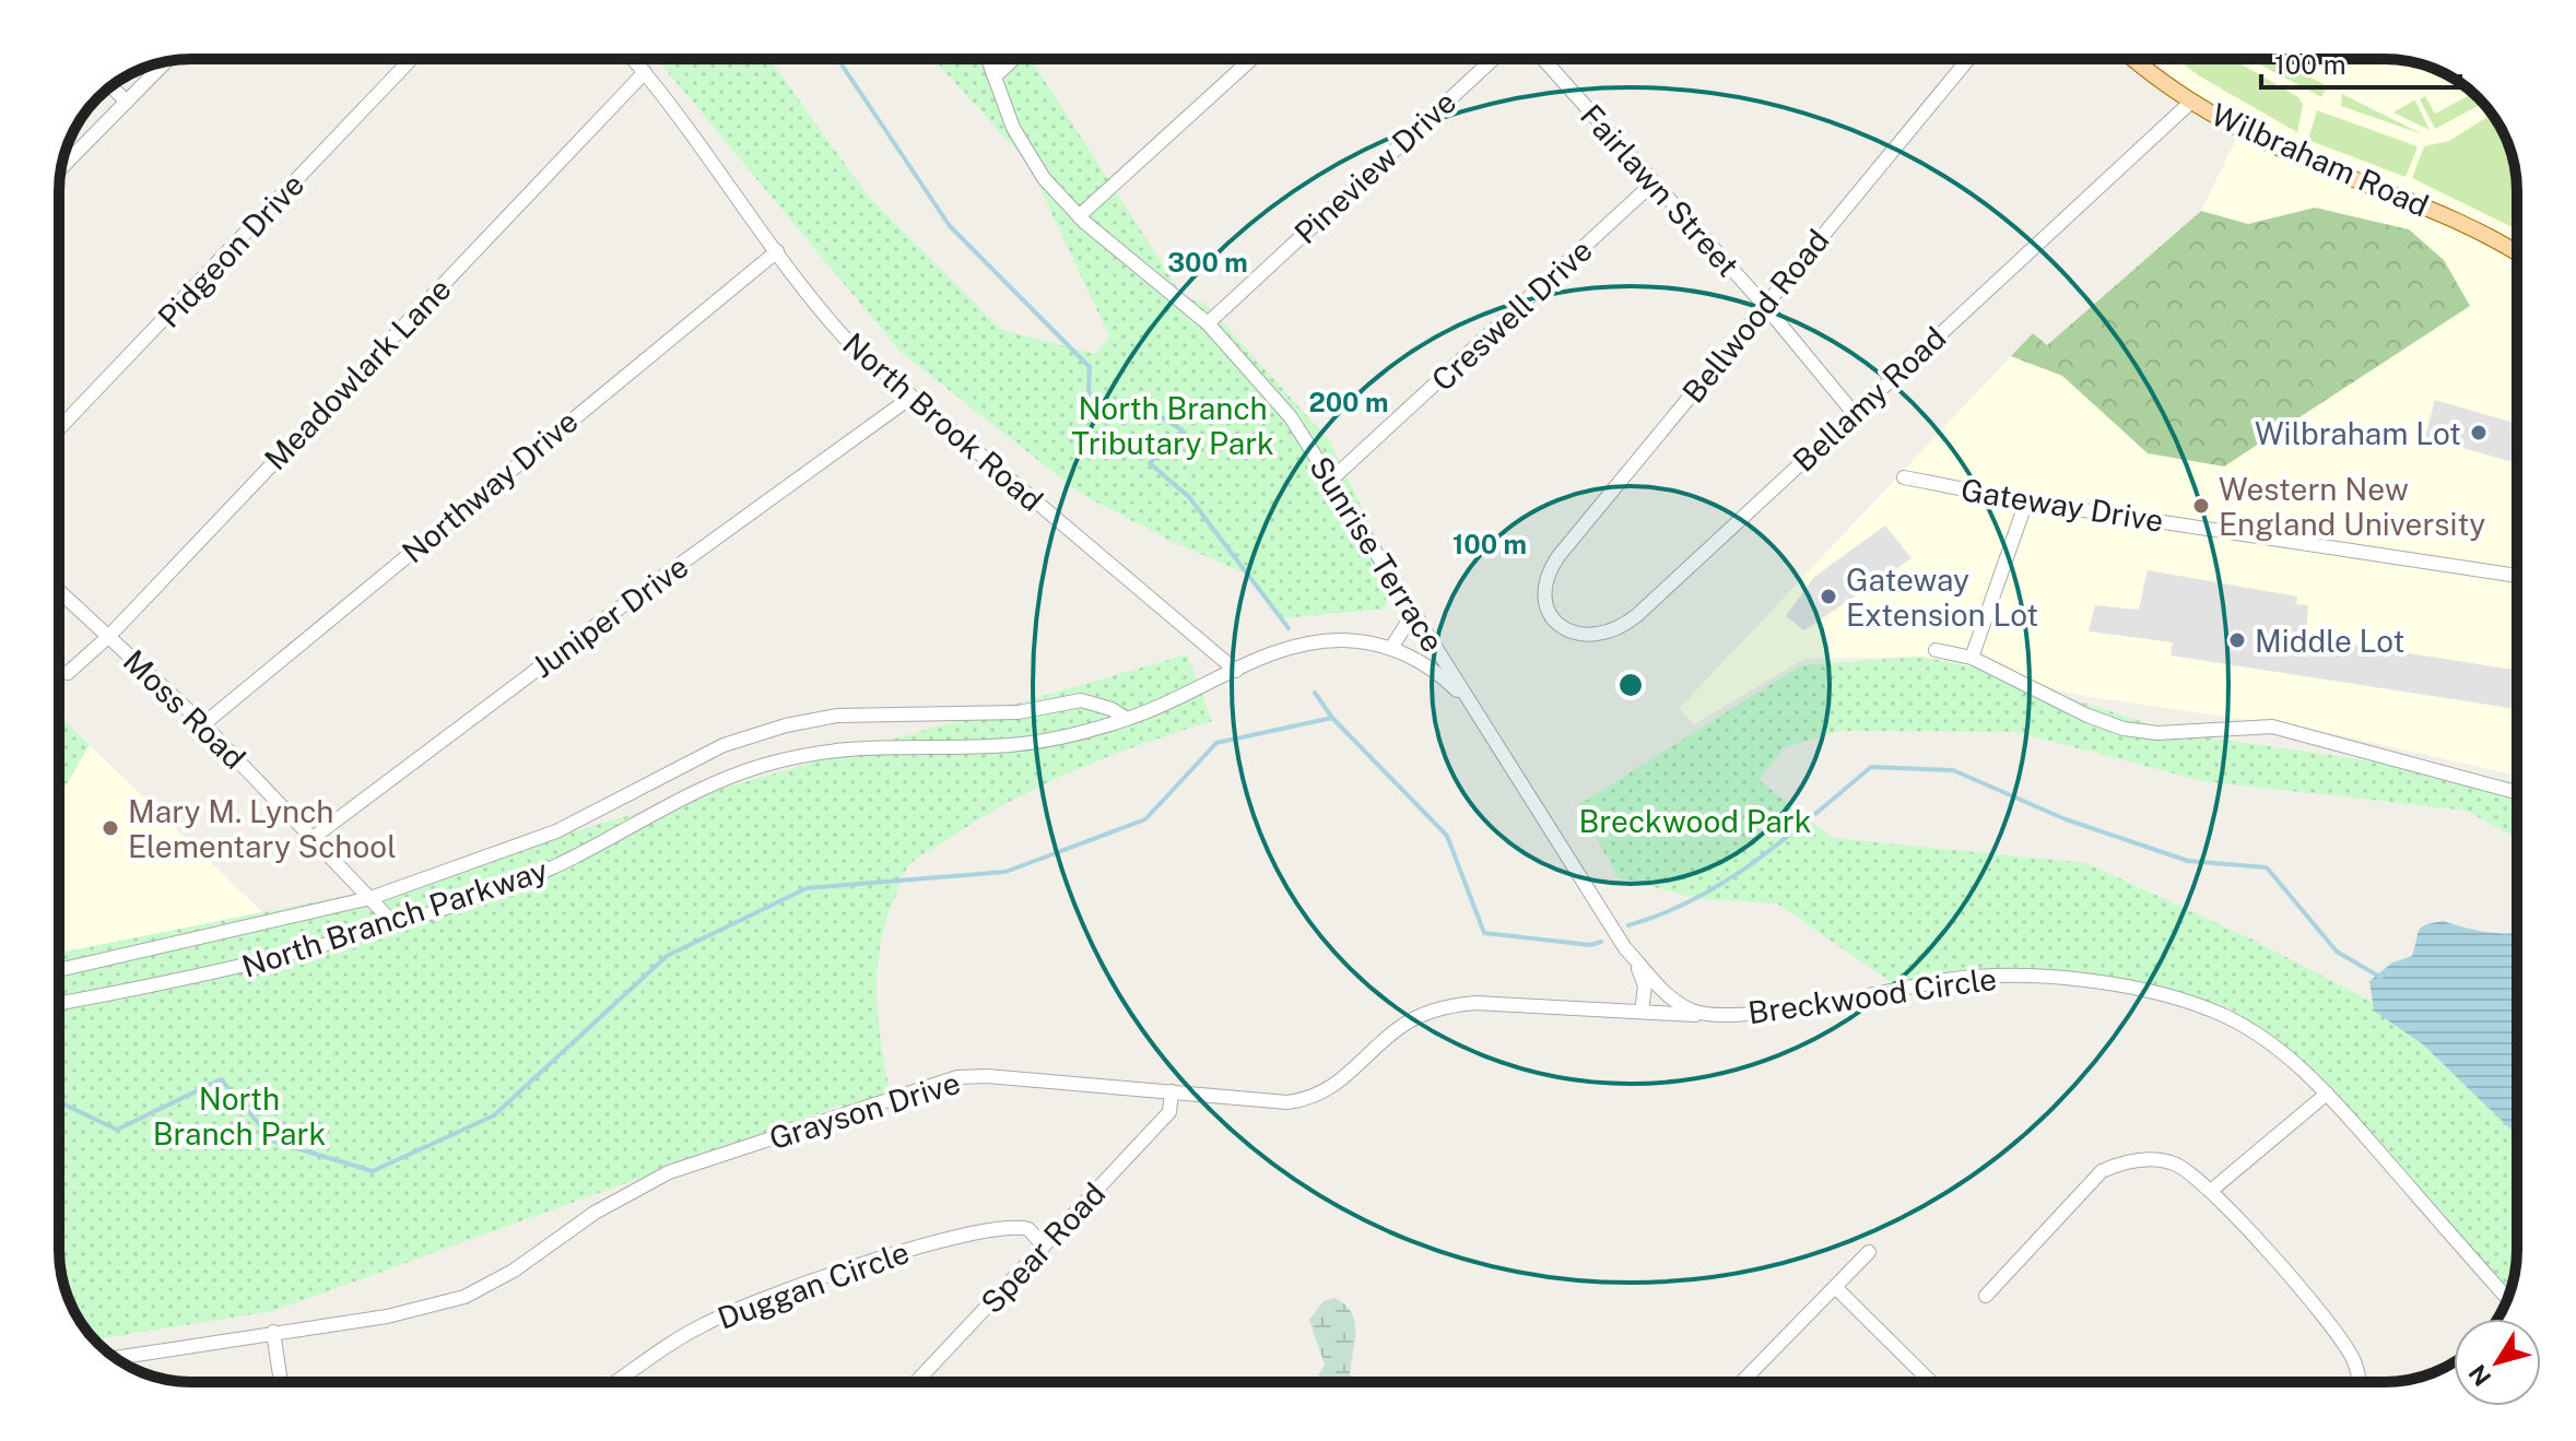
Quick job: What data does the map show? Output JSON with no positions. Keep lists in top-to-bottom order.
{
  "streets": {
    "main road": ["Wilbraham Road"],
    "street": [
      "Pineview Drive",
      "Fairlawn Street",
      "Pidgeon Drive",
      "Creswell Drive",
      "Bellwood Road",
      "Meadowlark Lane",
      "Bellamy Road",
      "North Brook Road",
      "Northway Drive",
      "Gateway Drive",
      "Sunrise Terrace",
      "Juniper Drive",
      "Moss Road",
      "North Branch Parkway",
      "Breckwood Circle",
      "Grayson Drive",
      "Spear Road",
      "Duggan Circle"
    ]
  },
  "crossings": [
    ["Wilbraham Road", "Bellamy Road"],
    ["Pineview Drive", "Sunrise Terrace"],
    ["Fairlawn Street", "Creswell Drive"],
    ["Fairlawn Street", "Bellwood Road"],
    ["Fairlawn Street", "Bellamy Road"],
    ["Creswell Drive", "Sunrise Terrace"],
    ["Bellwood Road", "Bellamy Road"],
    ["Meadowlark Lane", "North Brook Road"],
    ["Meadowlark Lane", "Moss Road"],
    ["North Brook Road", "Northway Drive"],
    ["North Brook Road", "Juniper Drive"],
    ["North Brook Road", "North Branch Parkway"],
    ["Northway Drive", "Moss Road"],
    ["Sunrise Terrace", "North Branch Parkway"],
    ["Sunrise Terrace", "Breckwood Circle"],
    ["Juniper Drive", "Moss Road"],
    ["Moss Road", "North Branch Parkway"],
    ["Breckwood Circle", "Grayson Drive"],
    ["Grayson Drive", "Spear Road"],
    ["Spear Road", "Duggan Circle"]
  ],
  "parks": ["North Branch Tributary Park", "Breckwood Park", "North Branch Park"],
  "places": [
    "Wilbraham Lot",
    "Western New England University",
    "Gateway Extension Lot",
    "Middle Lot",
    "Mary M. Lynch Elementary School"
  ],
  "scale_bar": "100 m",
  "north": "bottom left",
  "rings": ["300 m", "200 m", "100 m"]
}
